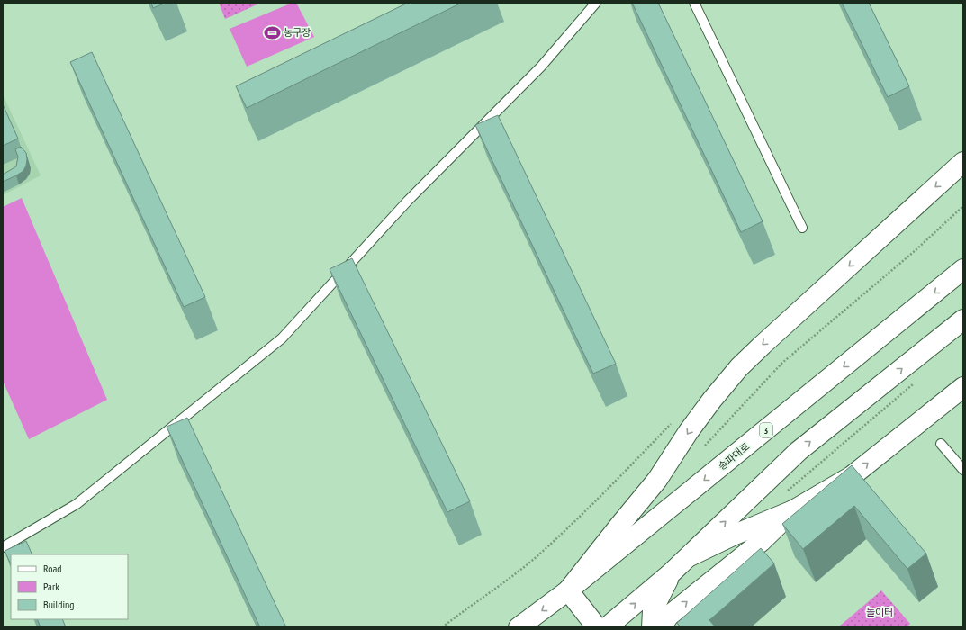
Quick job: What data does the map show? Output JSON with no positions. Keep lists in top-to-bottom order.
{
  "streets": {
    "main road": ["3", "송파대로"]
  },
  "parks": ["놀이터"],
  "places": {
    "sports": ["농구장"]
  },
  "legend": ["Road", "Park", "Building"]
}
